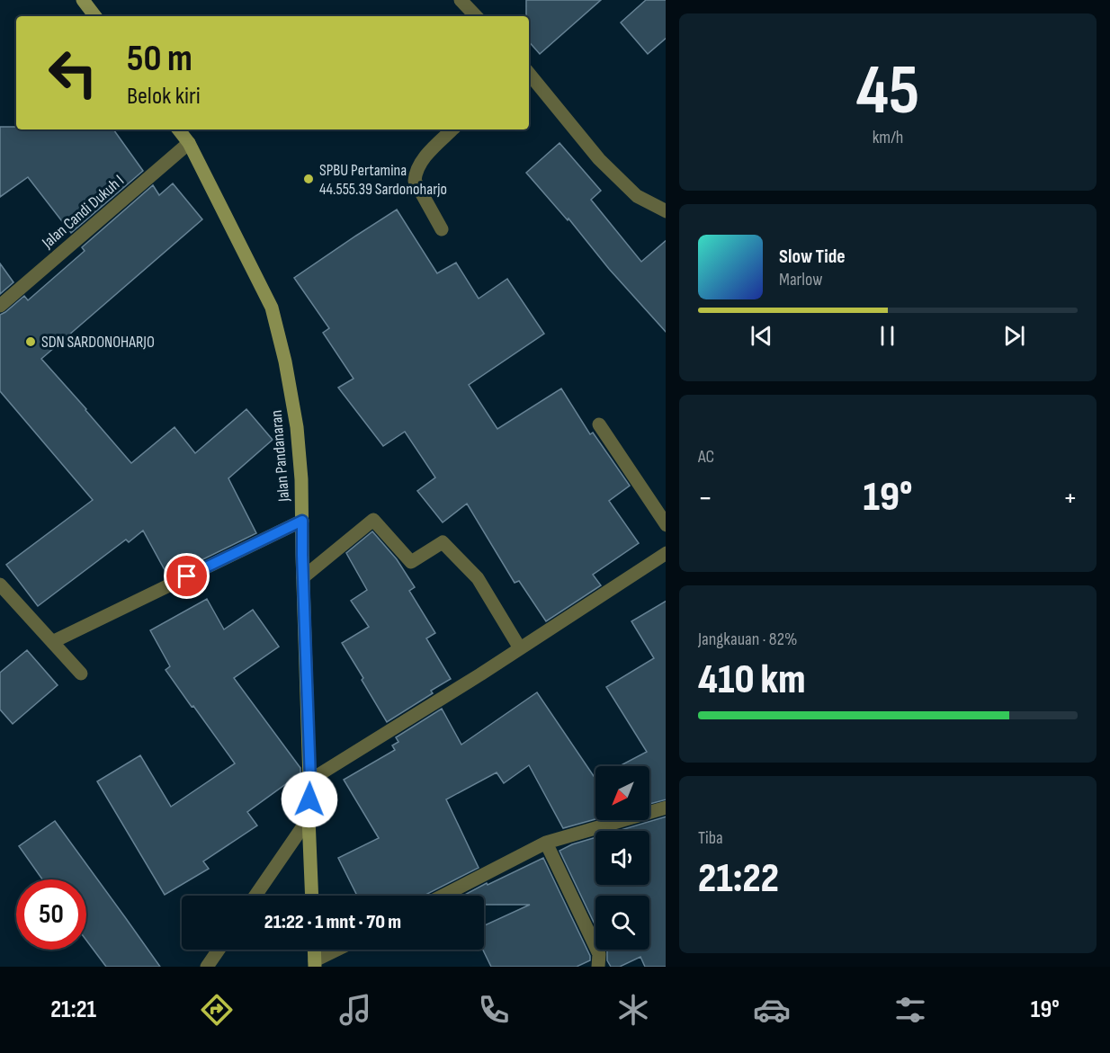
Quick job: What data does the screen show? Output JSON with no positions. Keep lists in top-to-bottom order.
{
  "streets": {
    "main road": ["Jalan Pandanaran"],
    "street": ["Jalan Candi Dukuh I"]
  },
  "crossings": [
    ["Jalan Candi Dukuh I", "Jalan Pandanaran"]
  ],
  "places": ["SPBU Pertamina 44.555.39 Sardonoharjo", "SDN SARDONOHARJO"],
  "north": "bottom left",
  "page": {
    "tile": [
      ["45", "km/h"],
      "AC",
      ["Jangkauan · 82%", "410 km"],
      ["Tiba", "21:22"]
    ],
    "turn": ["50 m", "Belok kiri"],
    "song": ["Slow Tide", "Marlow"],
    "heat": ["−", "19°", "+"],
    "limit": "50",
    "trip": "21:22 · 1 mnt · 70 m",
    "tabs": ["21:21", "19°"]
  }
}
